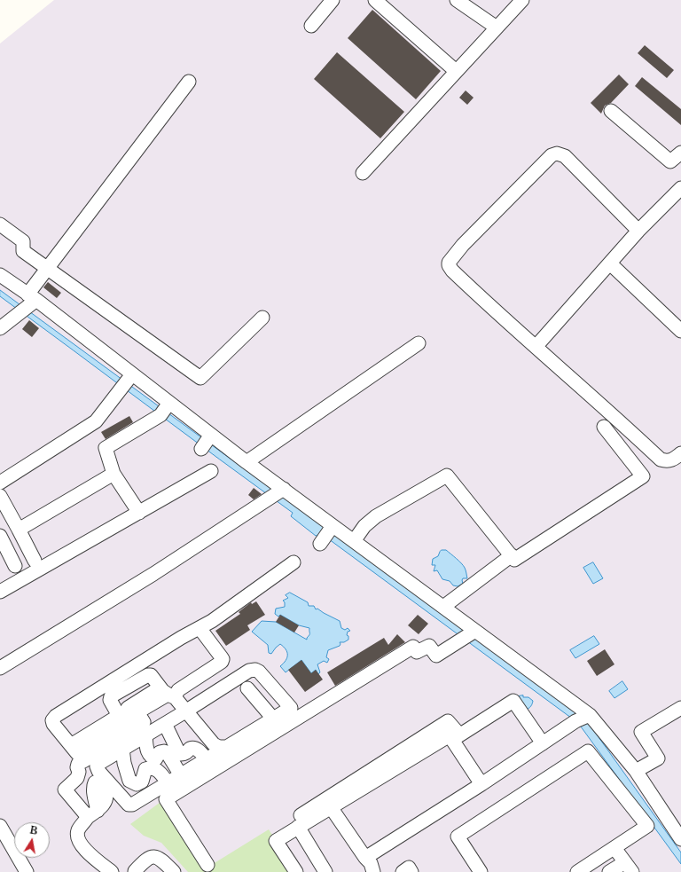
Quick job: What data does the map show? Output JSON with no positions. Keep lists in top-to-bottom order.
{
  "north": "top"
}
